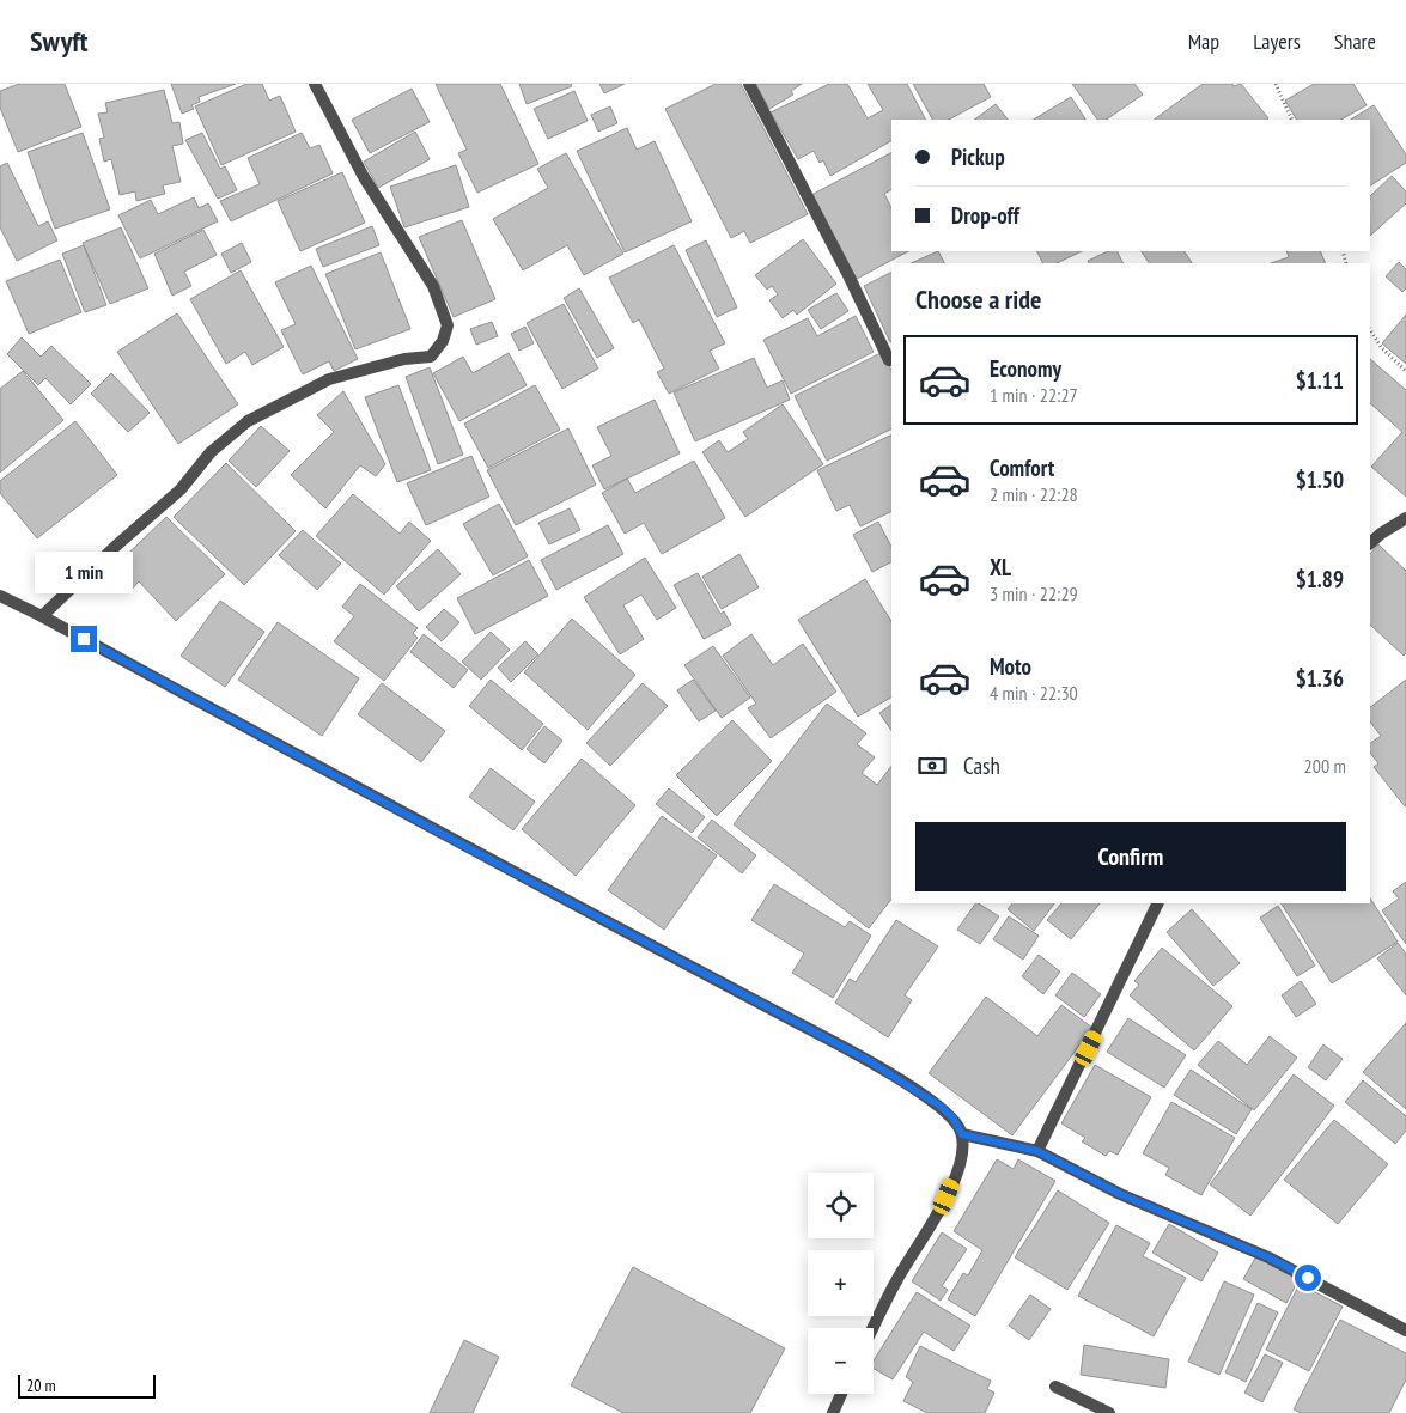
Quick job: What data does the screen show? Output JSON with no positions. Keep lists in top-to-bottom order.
{
  "scale_bar": "20 m",
  "page": {
    "header": "Swyft",
    "nav": ["Map", "Layers", "Share"],
    "banner": ["Pickup", "Drop-off"],
    "heading": "Choose a ride",
    "list": [
      {
        "name": "Economy",
        "note": "1 min · 22:27",
        "value": "$1.11"
      },
      {
        "name": "Comfort",
        "note": "2 min · 22:28",
        "value": "$1.50"
      },
      {
        "name": "XL",
        "note": "3 min · 22:29",
        "value": "$1.89"
      },
      {
        "name": "Moto",
        "note": "4 min · 22:30",
        "value": "$1.36"
      }
    ],
    "bubble": "1 min",
    "pay": ["Cash", "200 m"],
    "buttons": "Confirm",
    "map_buttons": ["+", "−"],
    "scale": "20 m"
  }
}
